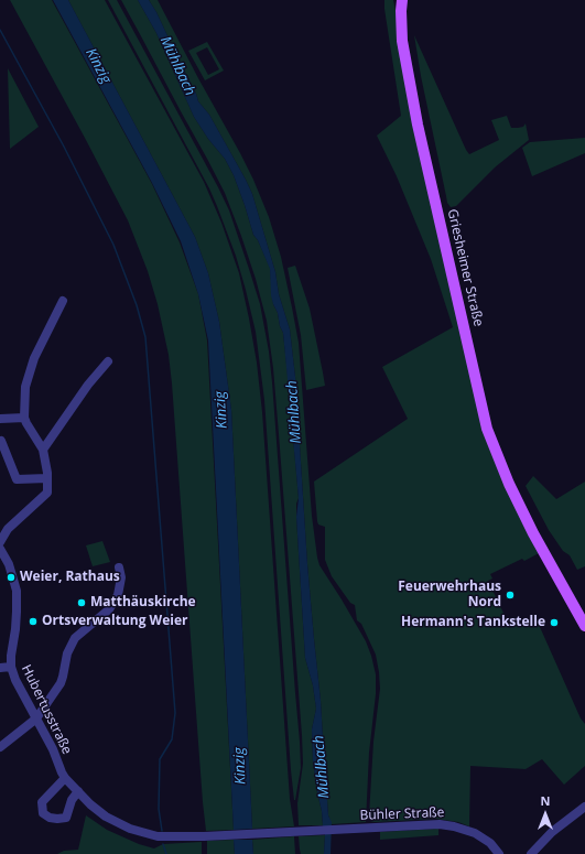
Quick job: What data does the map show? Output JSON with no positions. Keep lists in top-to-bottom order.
{
  "streets": {
    "main road": ["Griesheimer Straße"],
    "street": ["Hubertusstraße", "Bühler Straße"]
  },
  "crossings": [
    ["Hubertusstraße", "Bühler Straße"]
  ],
  "water": ["Kinzig", "Mühlbach"],
  "places": [
    "Weier, Rathaus",
    "Feuerwehrhaus Nord",
    "Matthäuskirche",
    "Ortsverwaltung Weier",
    "Hermann's Tankstelle"
  ],
  "north": "top"
}
